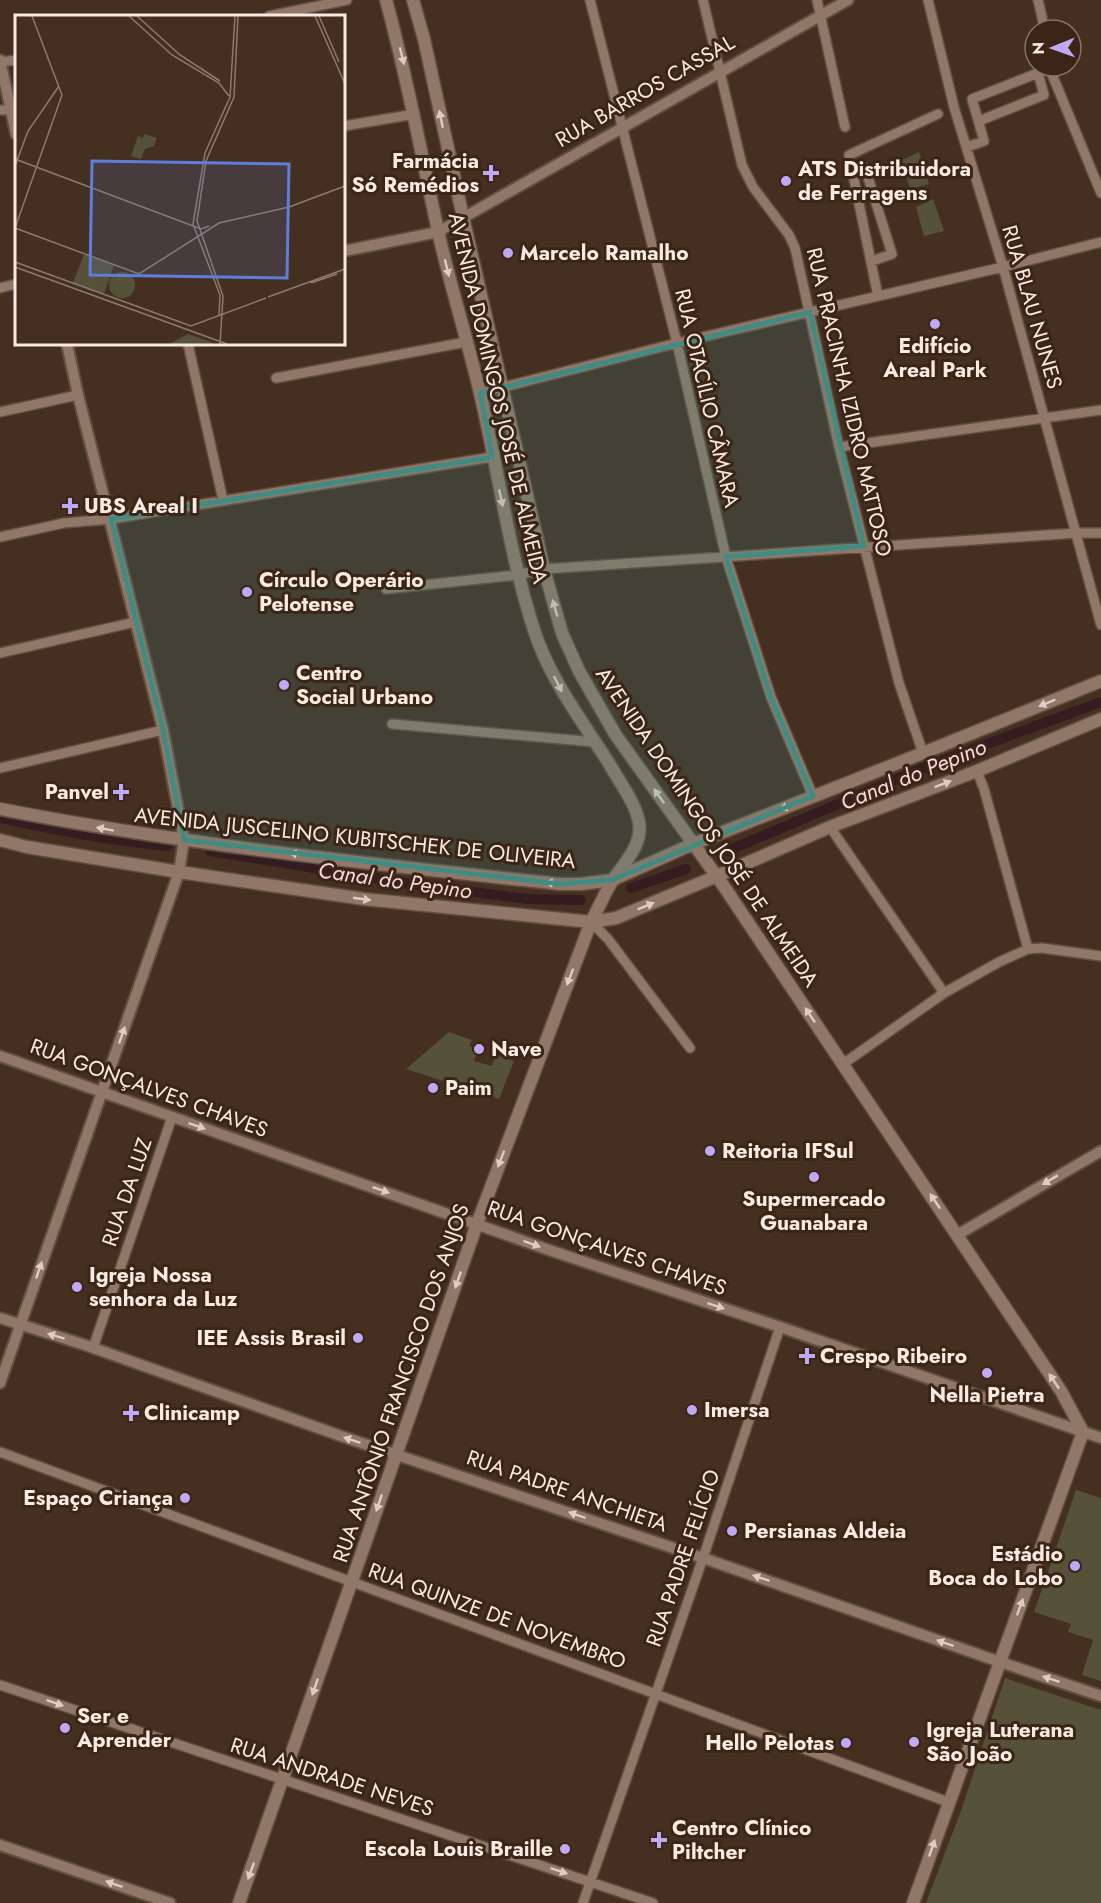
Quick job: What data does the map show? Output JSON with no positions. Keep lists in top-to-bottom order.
{
  "streets": {
    "main road": ["AVENIDA DOMINGOS JOSÉ DE ALMEIDA", "AVENIDA JUSCELINO KUBITSCHEK DE OLIVEIRA", "RUA ANTÔNIO FRANCISCO DOS ANJOS"],
    "street": [
      "RUA BARROS CASSAL",
      "RUA BLAU NUNES",
      "RUA OTACÍLIO CÂMARA",
      "RUA PRACINHA IZIDRO MATTOSO",
      "RUA GONÇALVES CHAVES",
      "RUA DA LUZ",
      "RUA PADRE ANCHIETA",
      "RUA PADRE FELÍCIO",
      "RUA QUINZE DE NOVEMBRO",
      "RUA ANDRADE NEVES"
    ]
  },
  "crossings": [
    ["RUA BARROS CASSAL", "AVENIDA DOMINGOS JOSÉ DE ALMEIDA"],
    ["RUA BARROS CASSAL", "RUA OTACÍLIO CÂMARA"],
    ["RUA BARROS CASSAL", "RUA PRACINHA IZIDRO MATTOSO"],
    ["AVENIDA DOMINGOS JOSÉ DE ALMEIDA", "AVENIDA JUSCELINO KUBITSCHEK DE OLIVEIRA"],
    ["AVENIDA DOMINGOS JOSÉ DE ALMEIDA", "RUA GONÇALVES CHAVES"],
    ["AVENIDA DOMINGOS JOSÉ DE ALMEIDA", "RUA ANTÔNIO FRANCISCO DOS ANJOS"],
    ["RUA OTACÍLIO CÂMARA", "AVENIDA JUSCELINO KUBITSCHEK DE OLIVEIRA"],
    ["RUA PRACINHA IZIDRO MATTOSO", "AVENIDA JUSCELINO KUBITSCHEK DE OLIVEIRA"],
    ["AVENIDA JUSCELINO KUBITSCHEK DE OLIVEIRA", "RUA ANTÔNIO FRANCISCO DOS ANJOS"],
    ["RUA GONÇALVES CHAVES", "RUA DA LUZ"],
    ["RUA GONÇALVES CHAVES", "RUA ANTÔNIO FRANCISCO DOS ANJOS"],
    ["RUA GONÇALVES CHAVES", "RUA PADRE FELÍCIO"],
    ["RUA DA LUZ", "RUA PADRE ANCHIETA"],
    ["RUA ANTÔNIO FRANCISCO DOS ANJOS", "RUA PADRE ANCHIETA"],
    ["RUA ANTÔNIO FRANCISCO DOS ANJOS", "RUA QUINZE DE NOVEMBRO"],
    ["RUA ANTÔNIO FRANCISCO DOS ANJOS", "RUA ANDRADE NEVES"],
    ["RUA PADRE ANCHIETA", "RUA PADRE FELÍCIO"],
    ["RUA PADRE FELÍCIO", "RUA QUINZE DE NOVEMBRO"],
    ["RUA PADRE FELÍCIO", "RUA ANDRADE NEVES"]
  ],
  "one_way": [
    "RUA GONÇALVES CHAVES",
    "RUA ANTÔNIO FRANCISCO DOS ANJOS",
    "RUA PADRE ANCHIETA",
    "RUA ANDRADE NEVES"
  ],
  "water": ["Canal do Pepino"],
  "places": {
    "health": [
      "Farmácia Só Remédios",
      "UBS Areal I",
      "Panvel",
      "Crespo Ribeiro",
      "Clinicamp",
      "Centro Clínico Piltcher"
    ],
    "other": [
      "ATS Distribuidora de Ferragens",
      "Marcelo Ramalho",
      "Edifício Areal Park",
      "Círculo Operário Pelotense",
      "Centro Social Urbano",
      "Nave",
      "Paim",
      "Reitoria IFSul",
      "Supermercado Guanabara",
      "Igreja Nossa senhora da Luz",
      "IEE Assis Brasil",
      "Nella Pietra",
      "Imersa",
      "Espaço Criança",
      "Persianas Aldeia",
      "Estádio Boca do Lobo",
      "Ser e Aprender",
      "Igreja Luterana São João",
      "Hello Pelotas",
      "Escola Louis Braille"
    ]
  },
  "north": "left"
}
